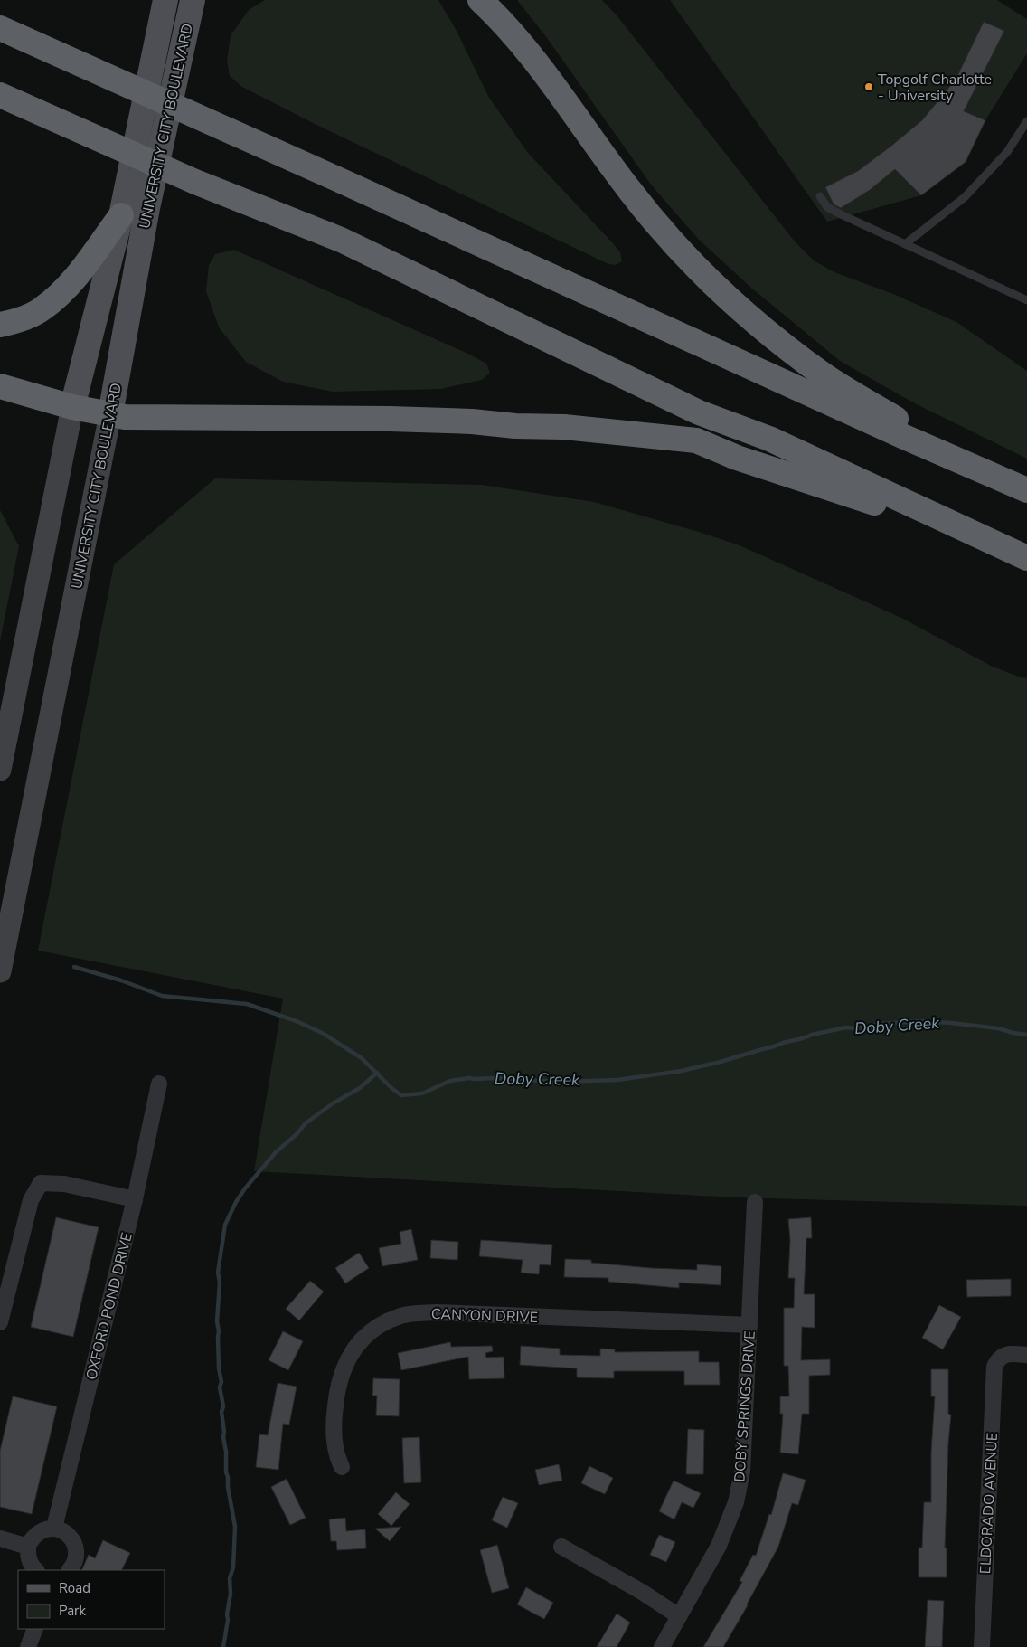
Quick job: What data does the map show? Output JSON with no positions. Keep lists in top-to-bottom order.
{
  "streets": {
    "main road": ["UNIVERSITY CITY BOULEVARD"],
    "street": [
      "OXFORD POND DRIVE",
      "CANYON DRIVE",
      "DOBY SPRINGS DRIVE",
      "ELDORADO AVENUE"
    ]
  },
  "crossings": [
    ["CANYON DRIVE", "DOBY SPRINGS DRIVE"]
  ],
  "water": ["Doby Creek"],
  "places": ["Topgolf Charlotte - University"],
  "legend": ["Road", "Park"]
}
